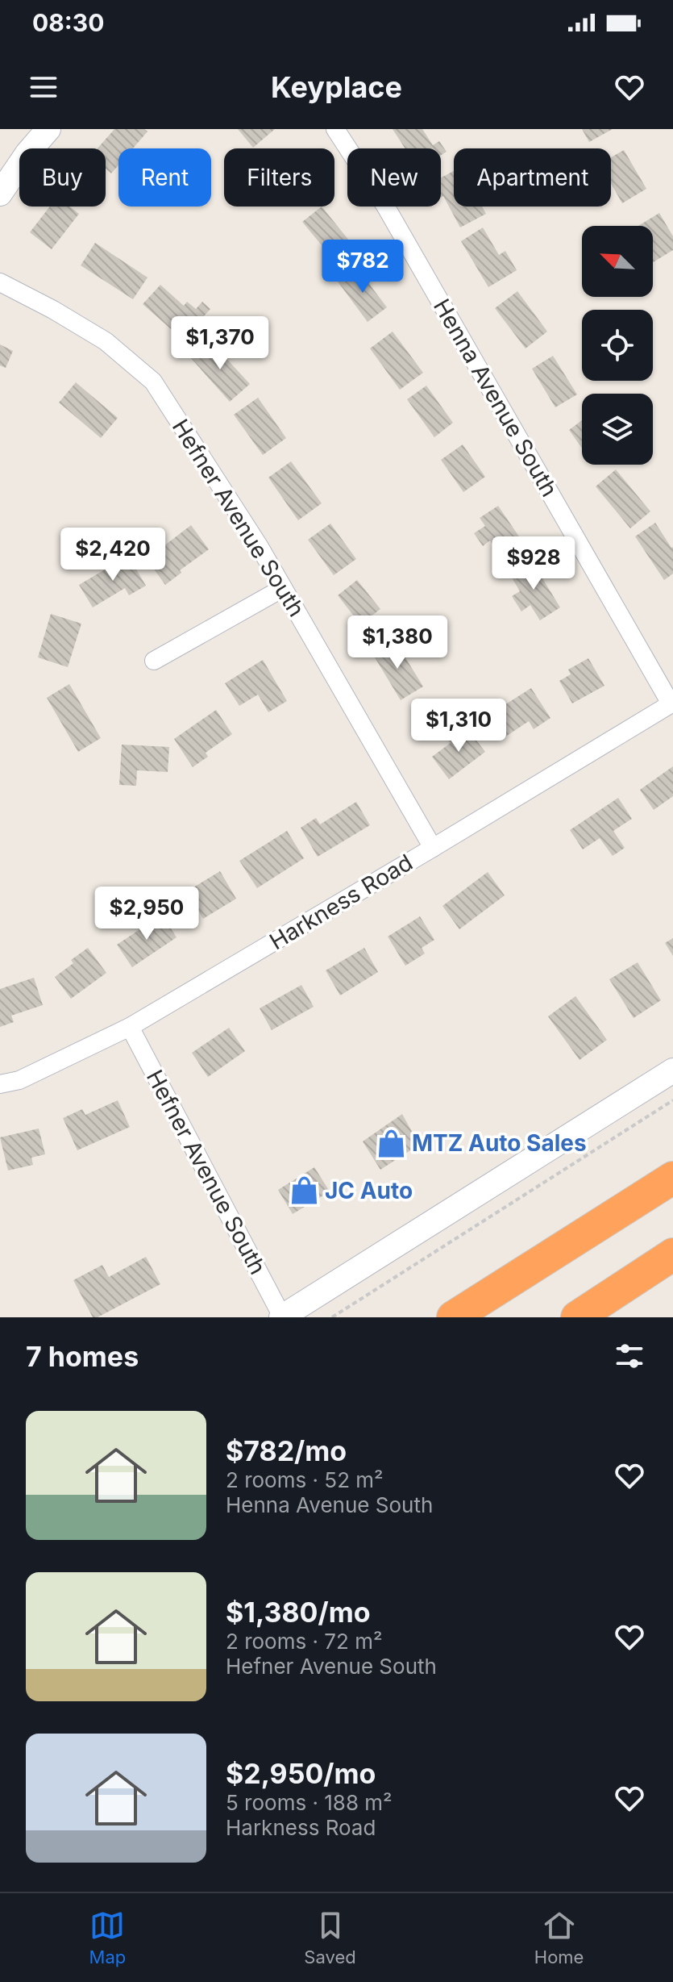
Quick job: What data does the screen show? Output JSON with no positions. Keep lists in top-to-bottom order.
{
  "streets": {
    "street": ["Henna Avenue South", "Hefner Avenue South", "Harkness Road"]
  },
  "crossings": [
    ["Henna Avenue South", "Harkness Road"],
    ["Hefner Avenue South", "Harkness Road"]
  ],
  "places": {
    "shop": ["MTZ Auto Sales", "JC Auto"]
  },
  "north": "top left",
  "page": {
    "status": "08:30",
    "header": "Keyplace",
    "chip": [
      "Buy",
      "Rent",
      "Filters",
      "New",
      "Apartment"
    ],
    "price": [
      "$782",
      "$1,370",
      "$2,420",
      "$928",
      "$1,380",
      "$1,310",
      "$2,950"
    ],
    "heading": "7 homes",
    "list": [
      {
        "name": "$782/mo",
        "note": "2 rooms · 52 m² · Henna Avenue South"
      },
      {
        "name": "$1,380/mo",
        "note": "2 rooms · 72 m² · Hefner Avenue South"
      },
      {
        "name": "$2,950/mo",
        "note": "5 rooms · 188 m² · Harkness Road"
      }
    ],
    "tabs": ["Map", "Saved", "Home"]
  }
}
